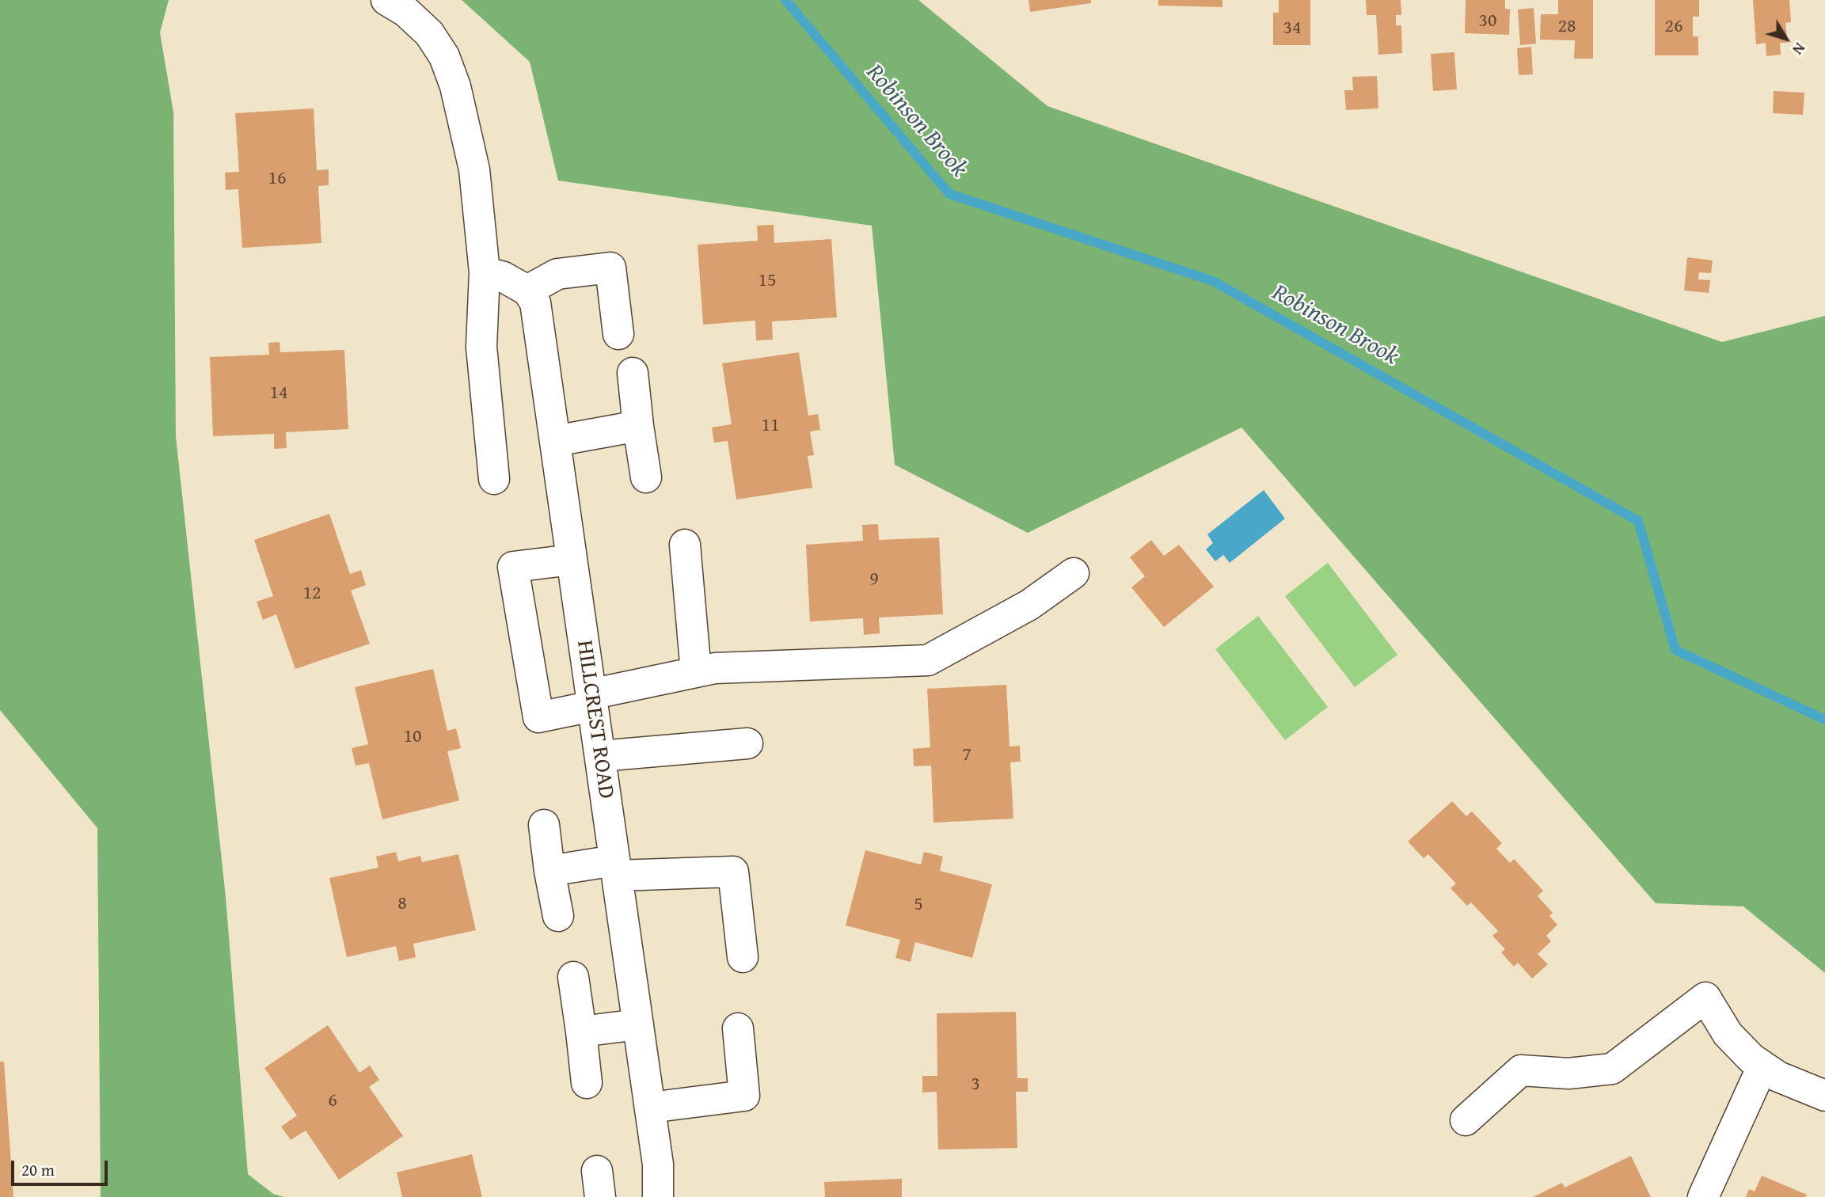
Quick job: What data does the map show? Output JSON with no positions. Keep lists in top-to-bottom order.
{
  "streets": {
    "street": ["HILLCREST ROAD"]
  },
  "water": ["Robinson Brook"],
  "house_numbers": [
    "30",
    "28",
    "26",
    "34",
    "16",
    "15",
    "14",
    "11",
    "9",
    "12",
    "10",
    "7",
    "8",
    "5",
    "3",
    "6"
  ],
  "scale_bar": "20 m",
  "north": "bottom right"
}
